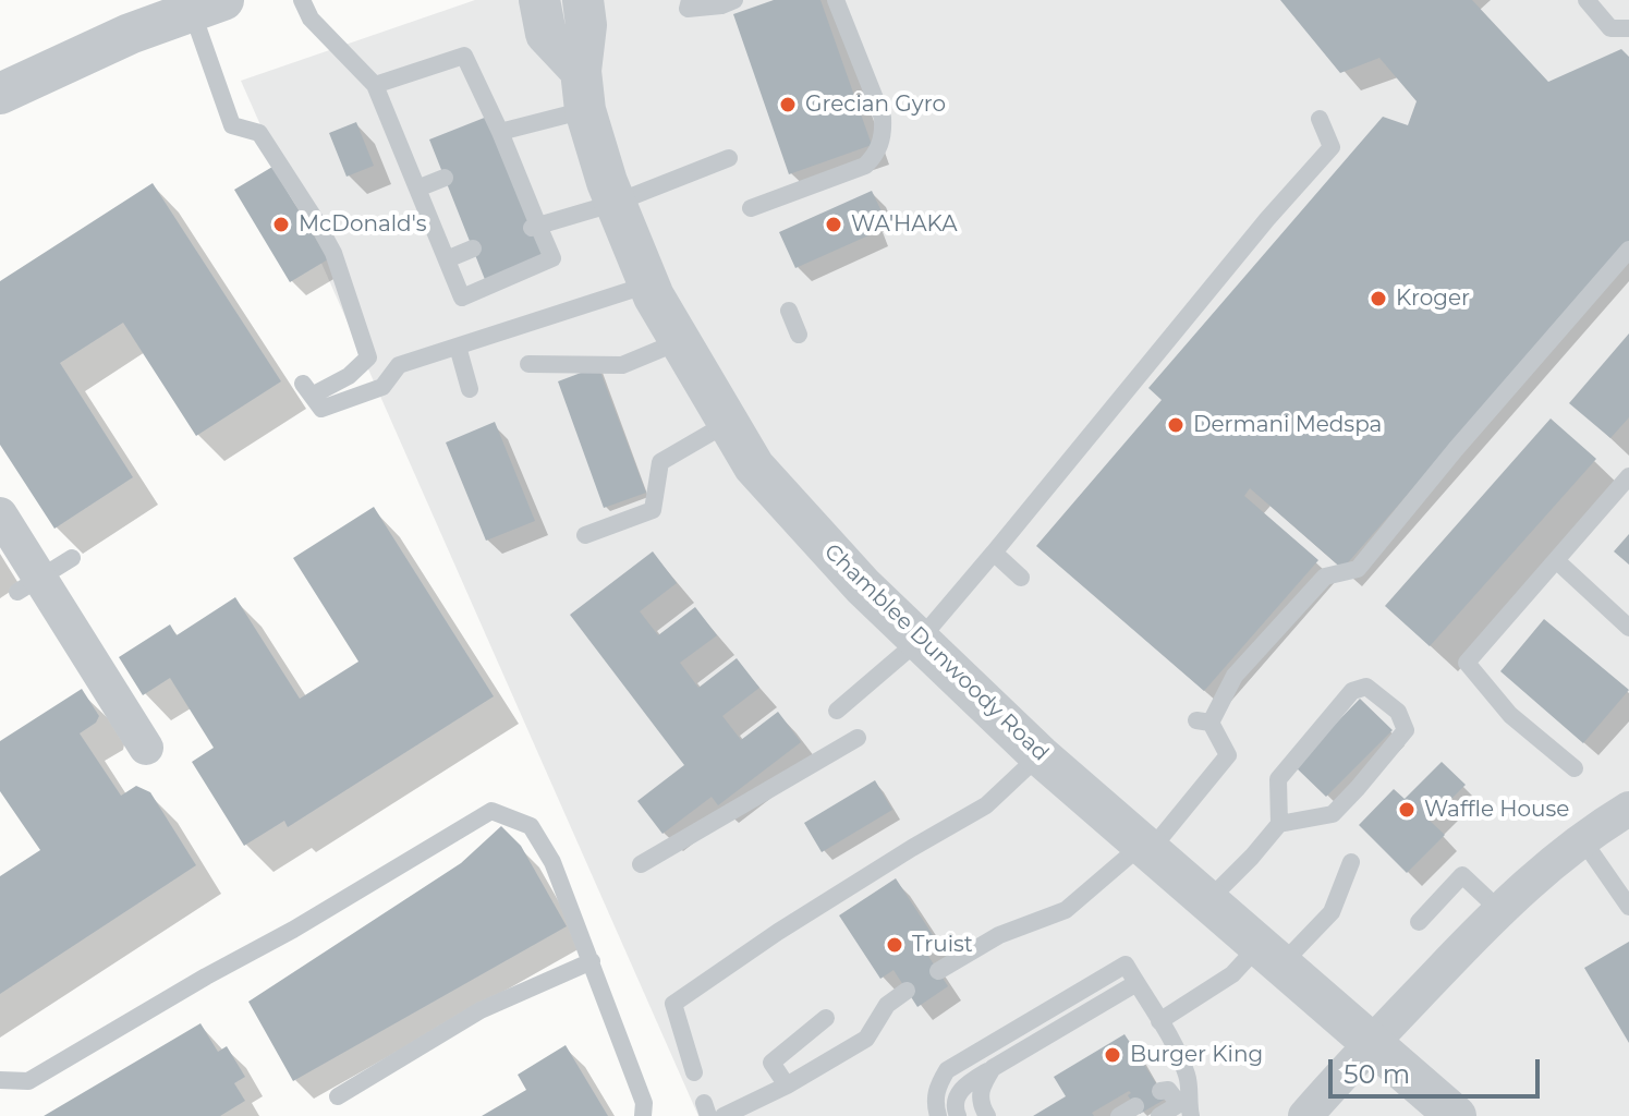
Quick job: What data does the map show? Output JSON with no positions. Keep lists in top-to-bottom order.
{
  "streets": {
    "street": ["Chamblee Dunwoody Road"]
  },
  "places": [
    "Grecian Gyro",
    "McDonald's",
    "WA'HAKA",
    "Kroger",
    "Dermani Medspa",
    "Waffle House",
    "Truist",
    "Burger King"
  ],
  "scale_bar": "50 m"
}
